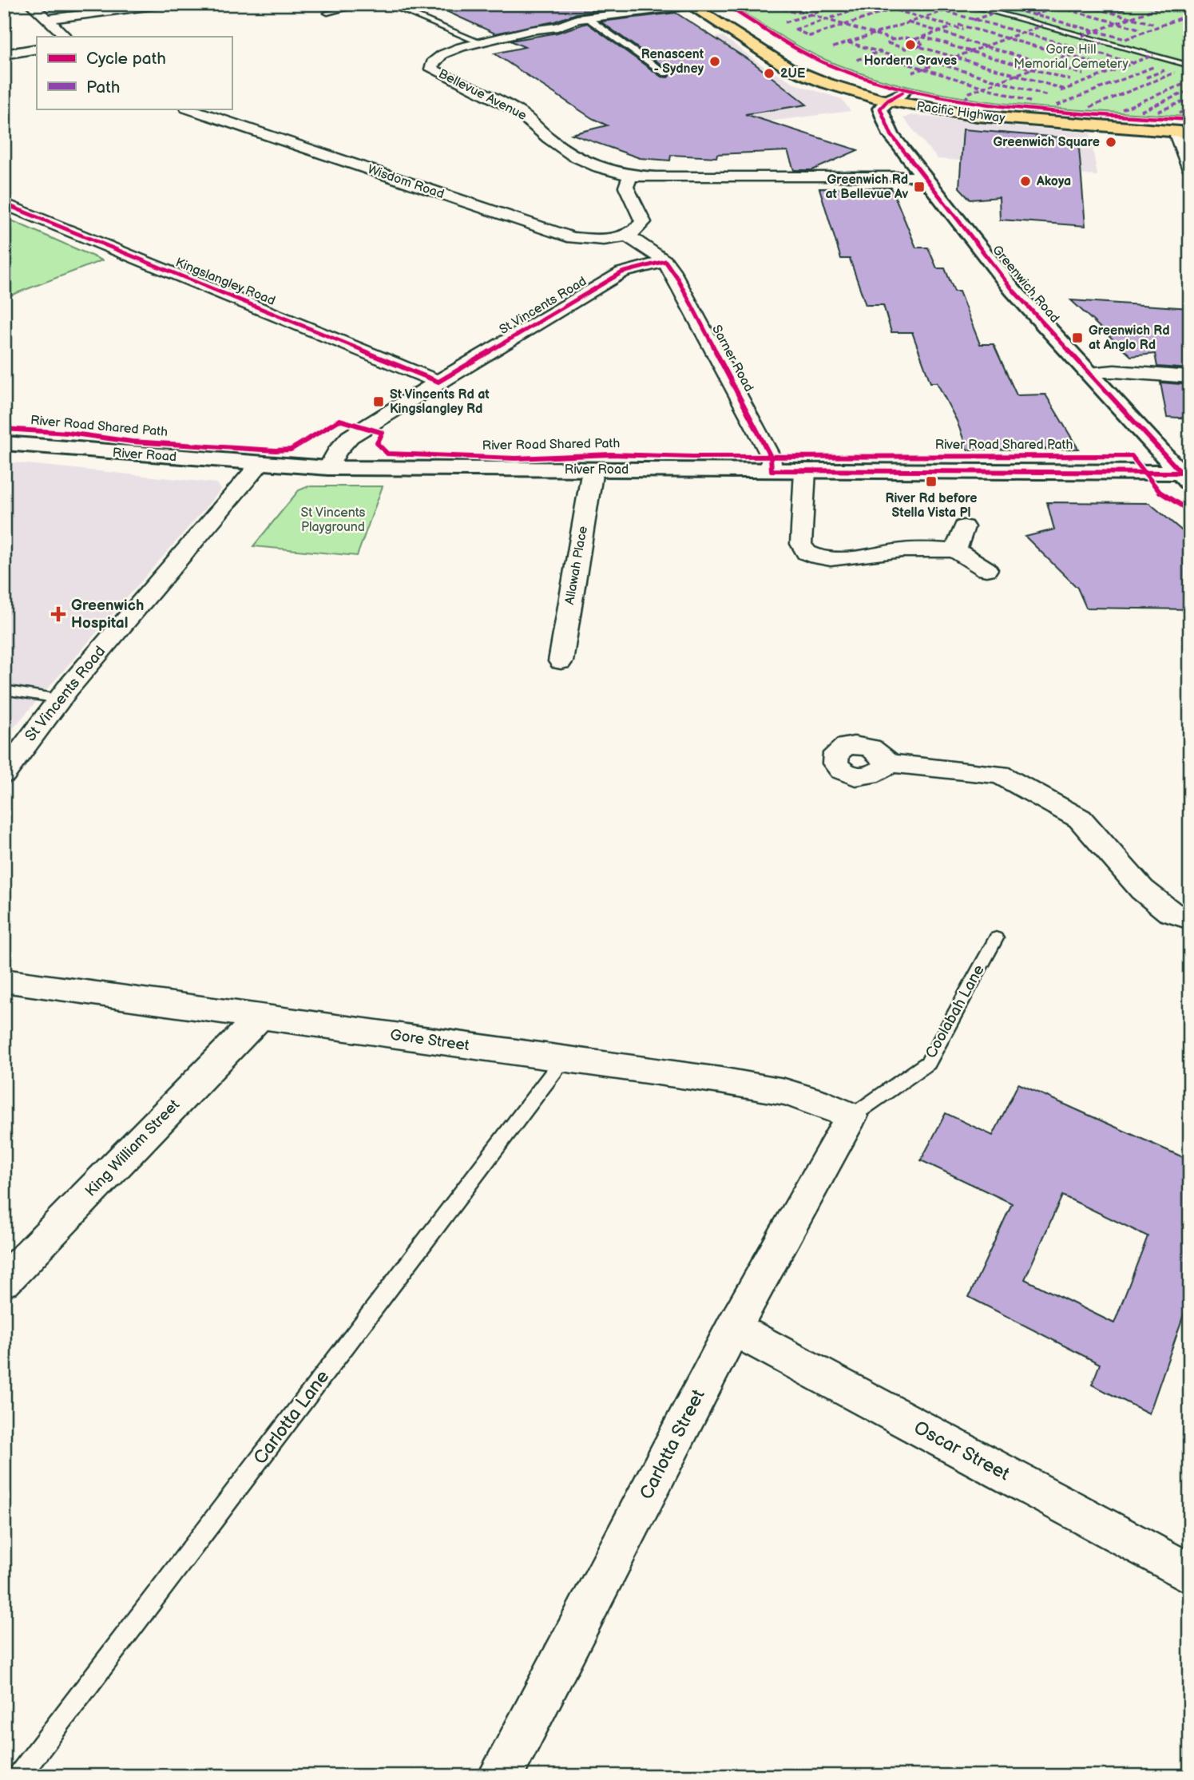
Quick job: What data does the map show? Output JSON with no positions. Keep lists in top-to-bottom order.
{
  "streets": {
    "main road": ["Pacific Highway", "Greenwich Road", "River Road"],
    "street": [
      "Bellevue Avenue",
      "Wisdom Road",
      "Kingslangley Road",
      "St Vincents Road",
      "Sarner Road",
      "Allawah Place",
      "Gore Street",
      "King William Street",
      "Carlotta Street",
      "Oscar Street"
    ],
    "lane": ["Coolabah Lane", "Carlotta Lane"],
    "cycle path": ["River Road Shared Path"]
  },
  "crossings": [
    ["Bellevue Avenue", "Pacific Highway"],
    ["Bellevue Avenue", "Greenwich Road"],
    ["Pacific Highway", "Greenwich Road"],
    ["Wisdom Road", "Sarner Road"],
    ["Kingslangley Road", "St Vincents Road"],
    ["Greenwich Road", "River Road"],
    ["St Vincents Road", "Sarner Road"],
    ["St Vincents Road", "River Road"],
    ["Sarner Road", "River Road"],
    ["River Road", "Allawah Place"],
    ["Coolabah Lane", "Gore Street"],
    ["Coolabah Lane", "Carlotta Street"],
    ["Gore Street", "King William Street"],
    ["Gore Street", "Carlotta Lane"],
    ["Gore Street", "Carlotta Street"],
    ["Carlotta Street", "Oscar Street"]
  ],
  "parks": ["Gore Hill Memorial Cemetery", "St Vincents Playground"],
  "places": {
    "other": [
      "Hordern Graves",
      "Renascent - Sydney",
      "2UE",
      "Greenwich Square",
      "Akoya"
    ],
    "transit": [
      "Greenwich Rd at Bellevue Av",
      "Greenwich Rd at Anglo Rd",
      "St Vincents Rd at Kingslangley Rd",
      "River Rd before Stella Vista Pl"
    ],
    "health": ["Greenwich Hospital"]
  },
  "legend": ["Cycle path", "Path"]
}
